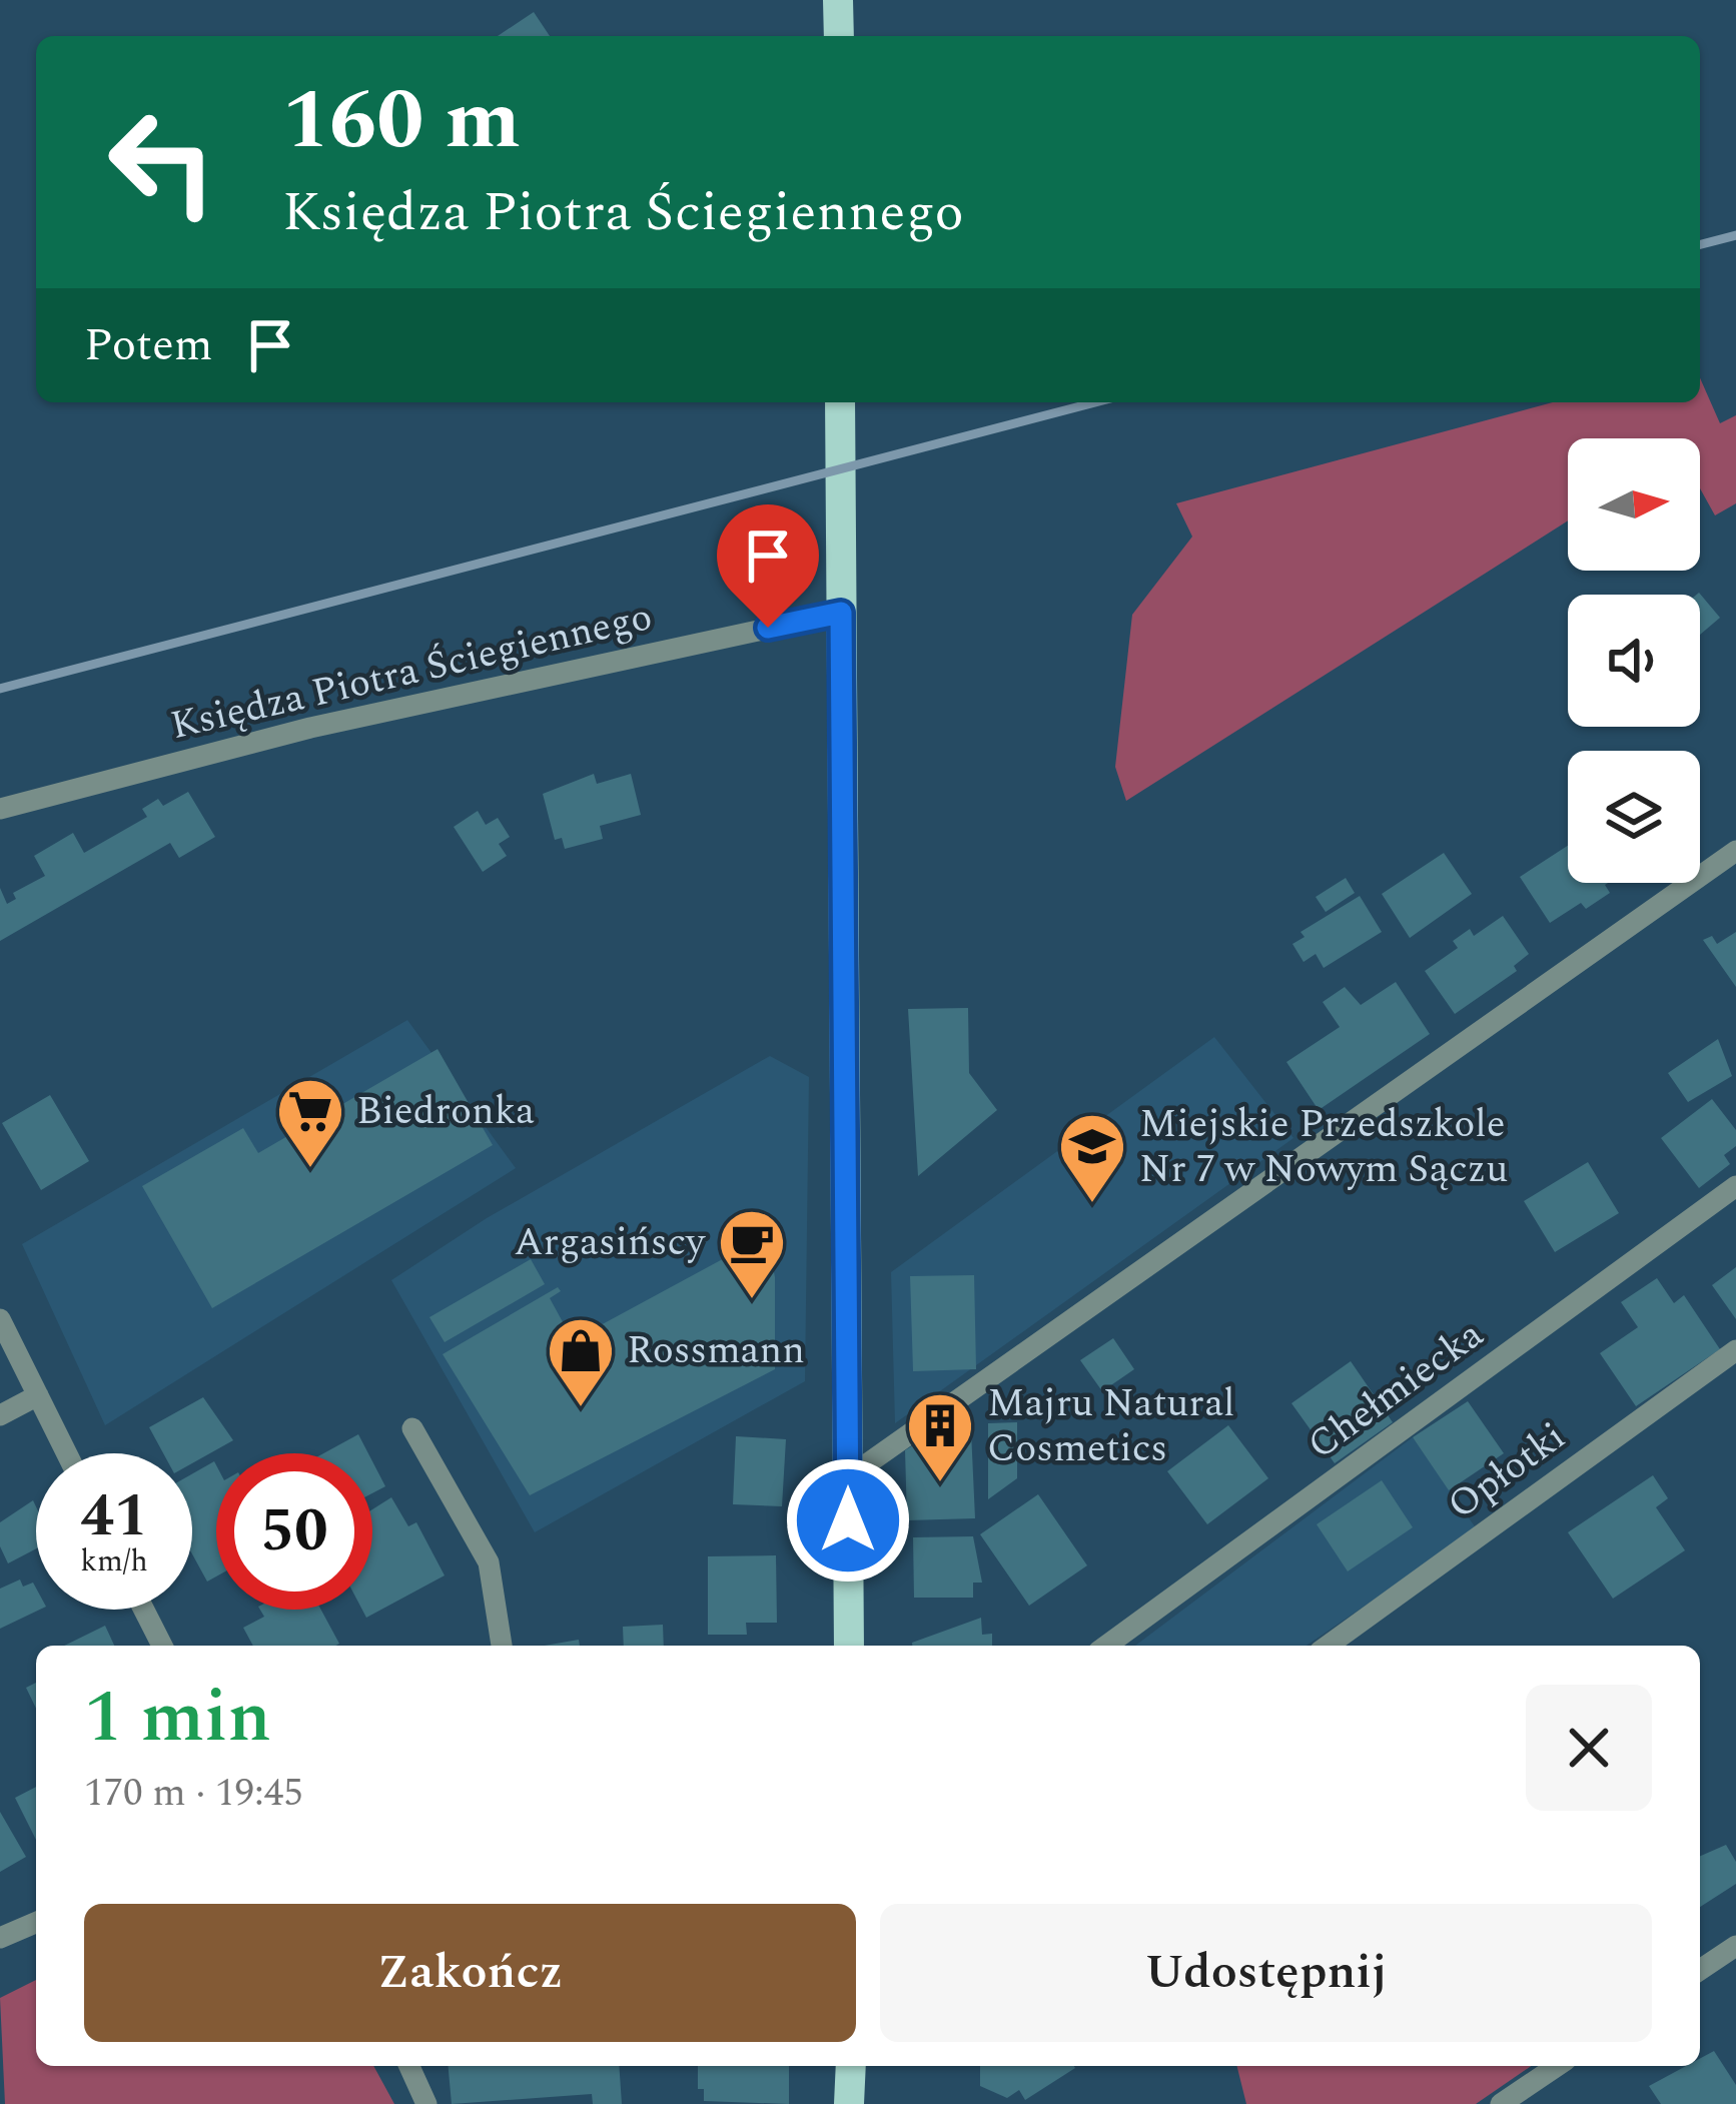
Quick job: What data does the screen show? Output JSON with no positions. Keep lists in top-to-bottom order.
{
  "streets": {
    "street": ["Księdza Piotra Ściegiennego", "Chełmiecka", "Opłotki"]
  },
  "places": {
    "supermarket": ["Biedronka"],
    "school or university": ["Miejskie Przedszkole Nr 7 w Nowym Sączu"],
    "cafe": ["Argasińscy"],
    "shop": ["Rossmann"],
    "building": ["Majru Natural Cosmetics"]
  },
  "north": "right",
  "page": {
    "turn": ["160 m", "Księdza Piotra Ściegiennego"],
    "then": "Potem",
    "speed": "41 km/h",
    "limit": "50",
    "heading": ["1 min", "170 m · 19:45"],
    "buttons": ["Zakończ", "Udostępnij"]
  }
}
